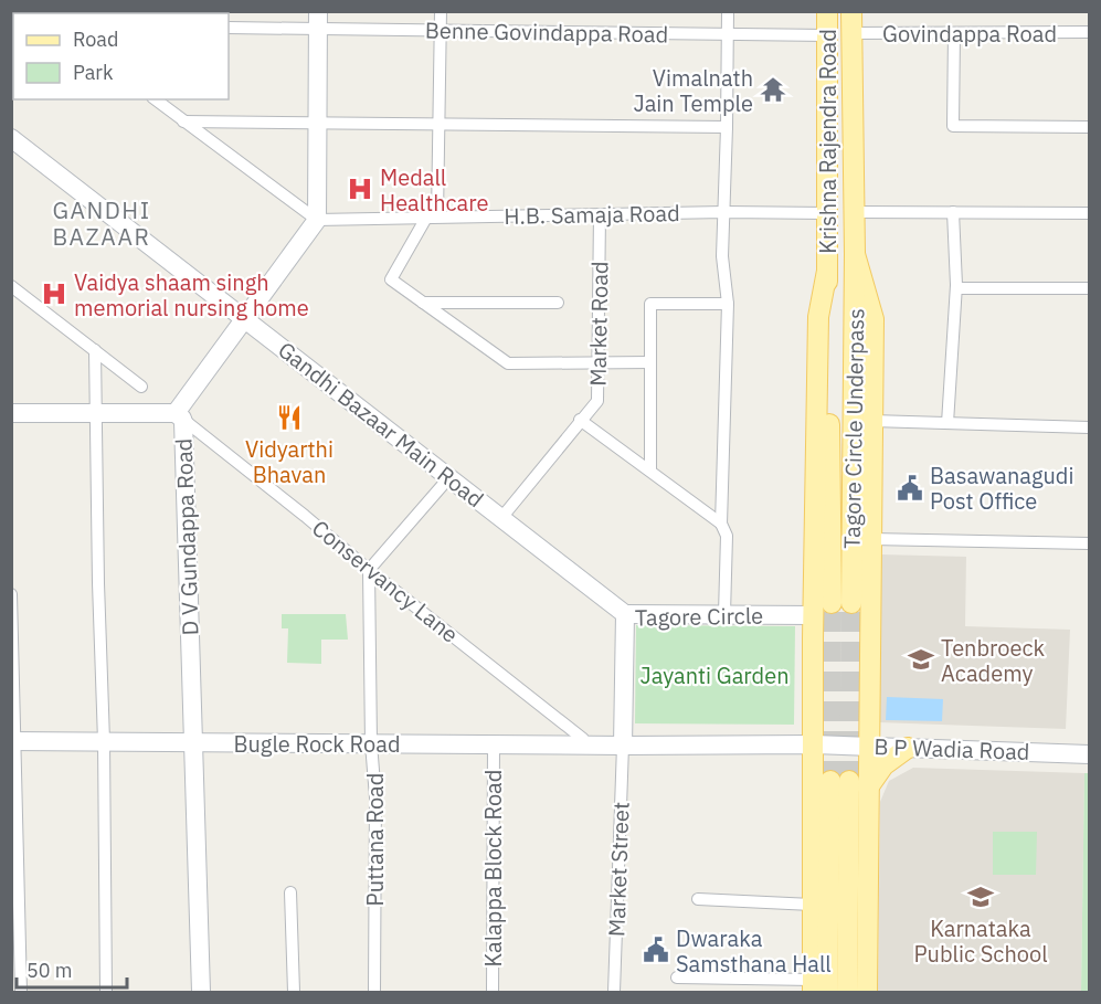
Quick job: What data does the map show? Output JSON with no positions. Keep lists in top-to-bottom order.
{
  "streets": {
    "main road": ["Krishna Rajendra Road", "Tagore Circle Underpass"],
    "street": [
      "Benne Govindappa Road",
      "Govindappa Road",
      "H.B. Samaja Road",
      "Market Road",
      "Gandhi Bazaar Main Road",
      "D V Gundappa Road",
      "Conservancy Lane",
      "Tagore Circle",
      "Bugle Rock Road",
      "B P Wadia Road",
      "Puttana Road",
      "Kalappa Block Road",
      "Market Street"
    ]
  },
  "crossings": [
    ["Benne Govindappa Road", "Krishna Rajendra Road"],
    ["Govindappa Road", "Krishna Rajendra Road"],
    ["Krishna Rajendra Road", "H.B. Samaja Road"],
    ["Krishna Rajendra Road", "Tagore Circle Underpass"],
    ["H.B. Samaja Road", "Market Road"],
    ["H.B. Samaja Road", "D V Gundappa Road"],
    ["Market Road", "Gandhi Bazaar Main Road"],
    ["Gandhi Bazaar Main Road", "D V Gundappa Road"],
    ["Gandhi Bazaar Main Road", "Tagore Circle"],
    ["D V Gundappa Road", "Conservancy Lane"],
    ["D V Gundappa Road", "Bugle Rock Road"],
    ["Conservancy Lane", "Bugle Rock Road"],
    ["Conservancy Lane", "Puttana Road"],
    ["Tagore Circle", "Bugle Rock Road"],
    ["Tagore Circle", "Market Street"],
    ["Bugle Rock Road", "Puttana Road"],
    ["Bugle Rock Road", "Kalappa Block Road"],
    ["Bugle Rock Road", "Market Street"]
  ],
  "districts": ["GANDHI BAZAAR"],
  "parks": ["Jayanti Garden"],
  "places": {
    "temple": ["Vimalnath Jain Temple"],
    "hospital": ["Medall Healthcare", "Vaidya shaam singh memorial nursing home"],
    "restaurant": ["Vidyarthi Bhavan"],
    "public building": ["Basawanagudi Post Office", "Dwaraka Samsthana Hall"],
    "school or university": ["Tenbroeck Academy", "Karnataka Public School"]
  },
  "legend": ["Road", "Park"],
  "scale_bar": "50 m"
}
